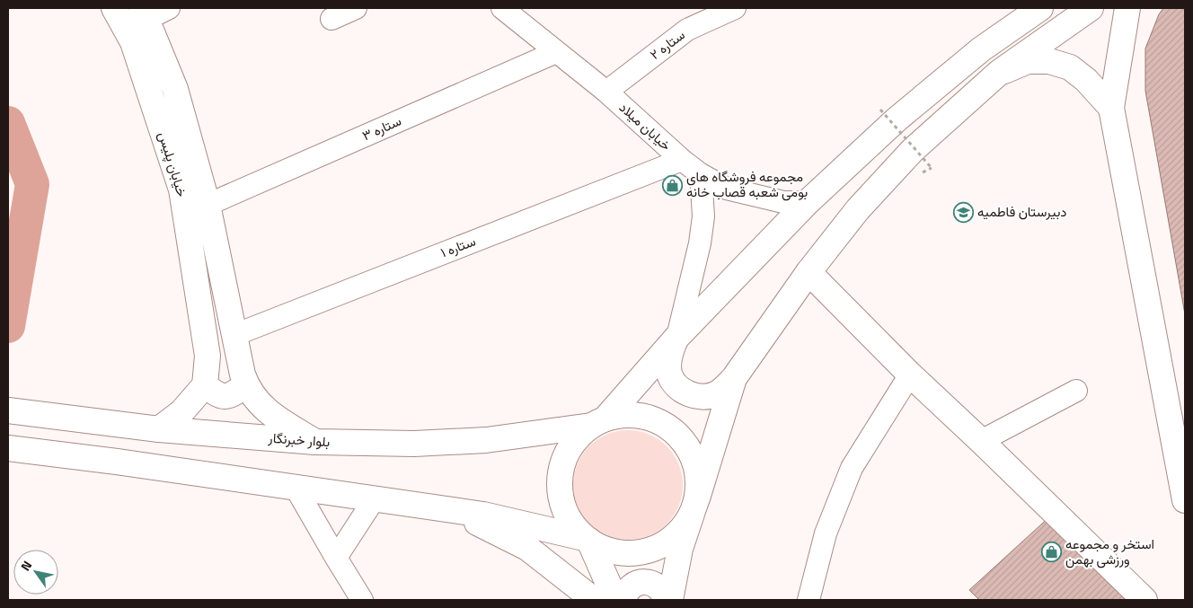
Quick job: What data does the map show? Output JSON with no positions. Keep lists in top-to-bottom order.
{
  "streets": {
    "main road": ["خیابان پلیس", "بلوار خبرنگار"],
    "street": [
      "ستاره ۲",
      "خیابان میلاد",
      "ستاره ۳",
      "ستاره ۱"
    ]
  },
  "crossings": [
    ["ستاره ۲", "خیابان میلاد"],
    ["خیابان میلاد", "ستاره ۳"],
    ["خیابان میلاد", "ستاره ۱"],
    ["ستاره ۳", "خیابان پلیس"],
    ["خیابان پلیس", "ستاره ۱"]
  ],
  "places": {
    "shop": ["مجموعه فروشگاه های بومی شعبه قصاب خانه", "استخر و مجموعه ورزشی بهمن"],
    "school or university": ["دبیرستان فاطمیه"]
  },
  "north": "top left"
}
